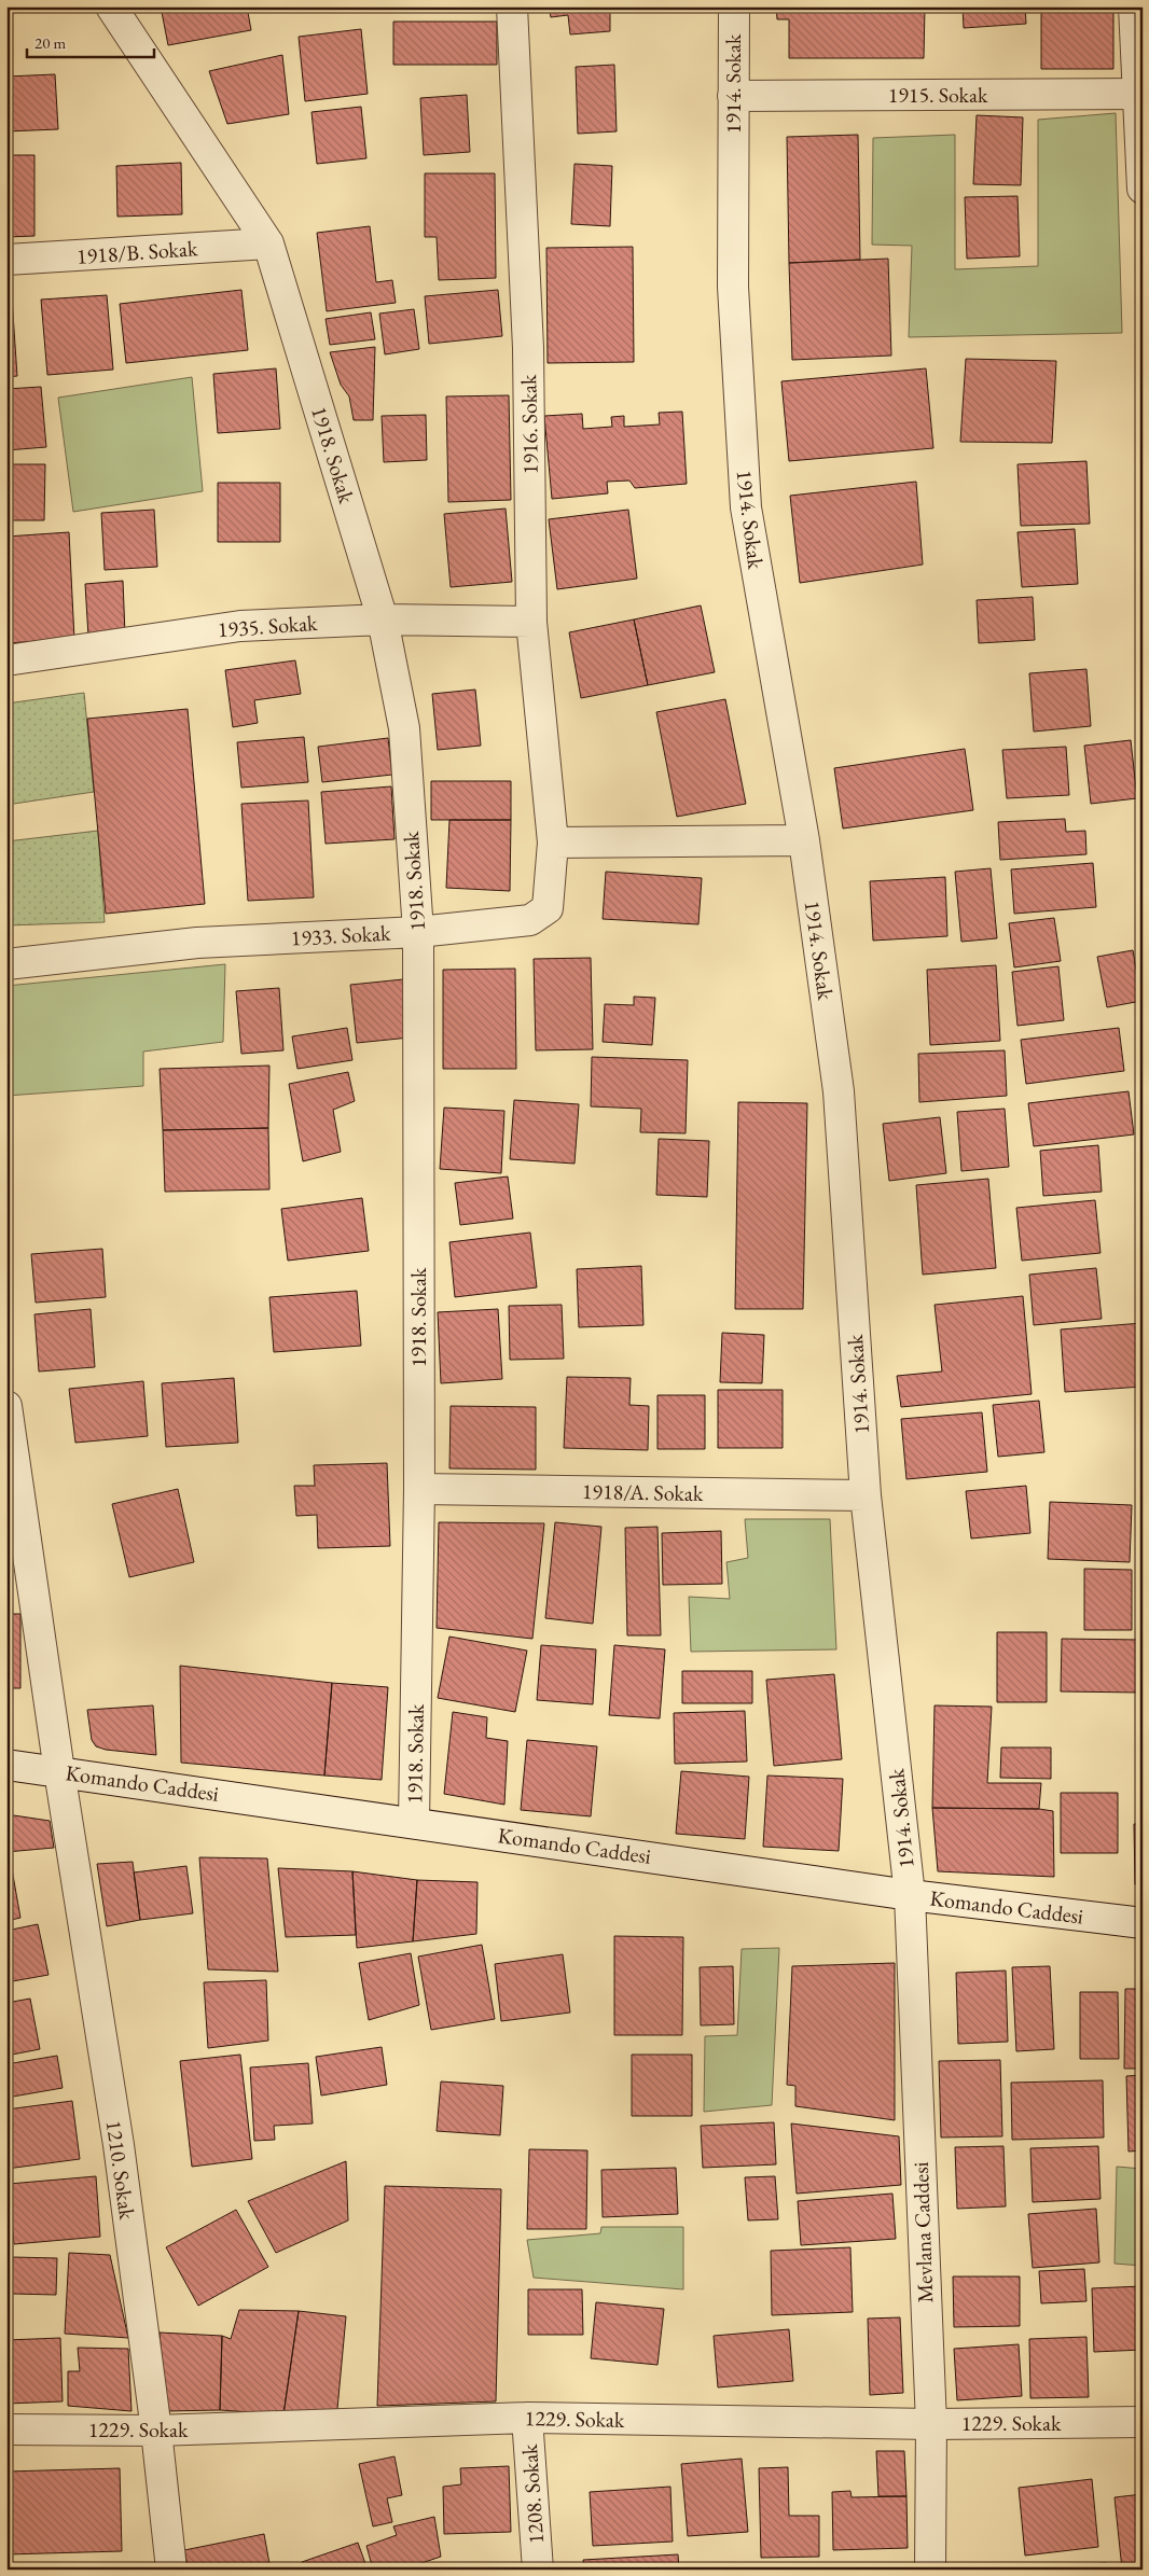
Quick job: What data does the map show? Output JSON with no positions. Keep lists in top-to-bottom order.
{
  "streets": {
    "street": [
      "1914. Sokak",
      "1915. Sokak",
      "1918/B. Sokak",
      "1916. Sokak",
      "1918. Sokak",
      "1935. Sokak",
      "1933. Sokak",
      "1918/A. Sokak",
      "Komando Caddesi",
      "1210. Sokak",
      "Mevlana Caddesi",
      "1229. Sokak",
      "1208. Sokak"
    ]
  },
  "crossings": [
    ["1914. Sokak", "1915. Sokak"],
    ["1914. Sokak", "1918/A. Sokak"],
    ["1914. Sokak", "Komando Caddesi"],
    ["1914. Sokak", "Mevlana Caddesi"],
    ["1918/B. Sokak", "1918. Sokak"],
    ["1916. Sokak", "1935. Sokak"],
    ["1916. Sokak", "1933. Sokak"],
    ["1918. Sokak", "1935. Sokak"],
    ["1918. Sokak", "1933. Sokak"],
    ["1918. Sokak", "1918/A. Sokak"],
    ["1918. Sokak", "Komando Caddesi"],
    ["Komando Caddesi", "1210. Sokak"],
    ["Komando Caddesi", "Mevlana Caddesi"],
    ["1210. Sokak", "1229. Sokak"],
    ["Mevlana Caddesi", "1229. Sokak"],
    ["1229. Sokak", "1208. Sokak"]
  ],
  "scale_bar": "20 m"
}
